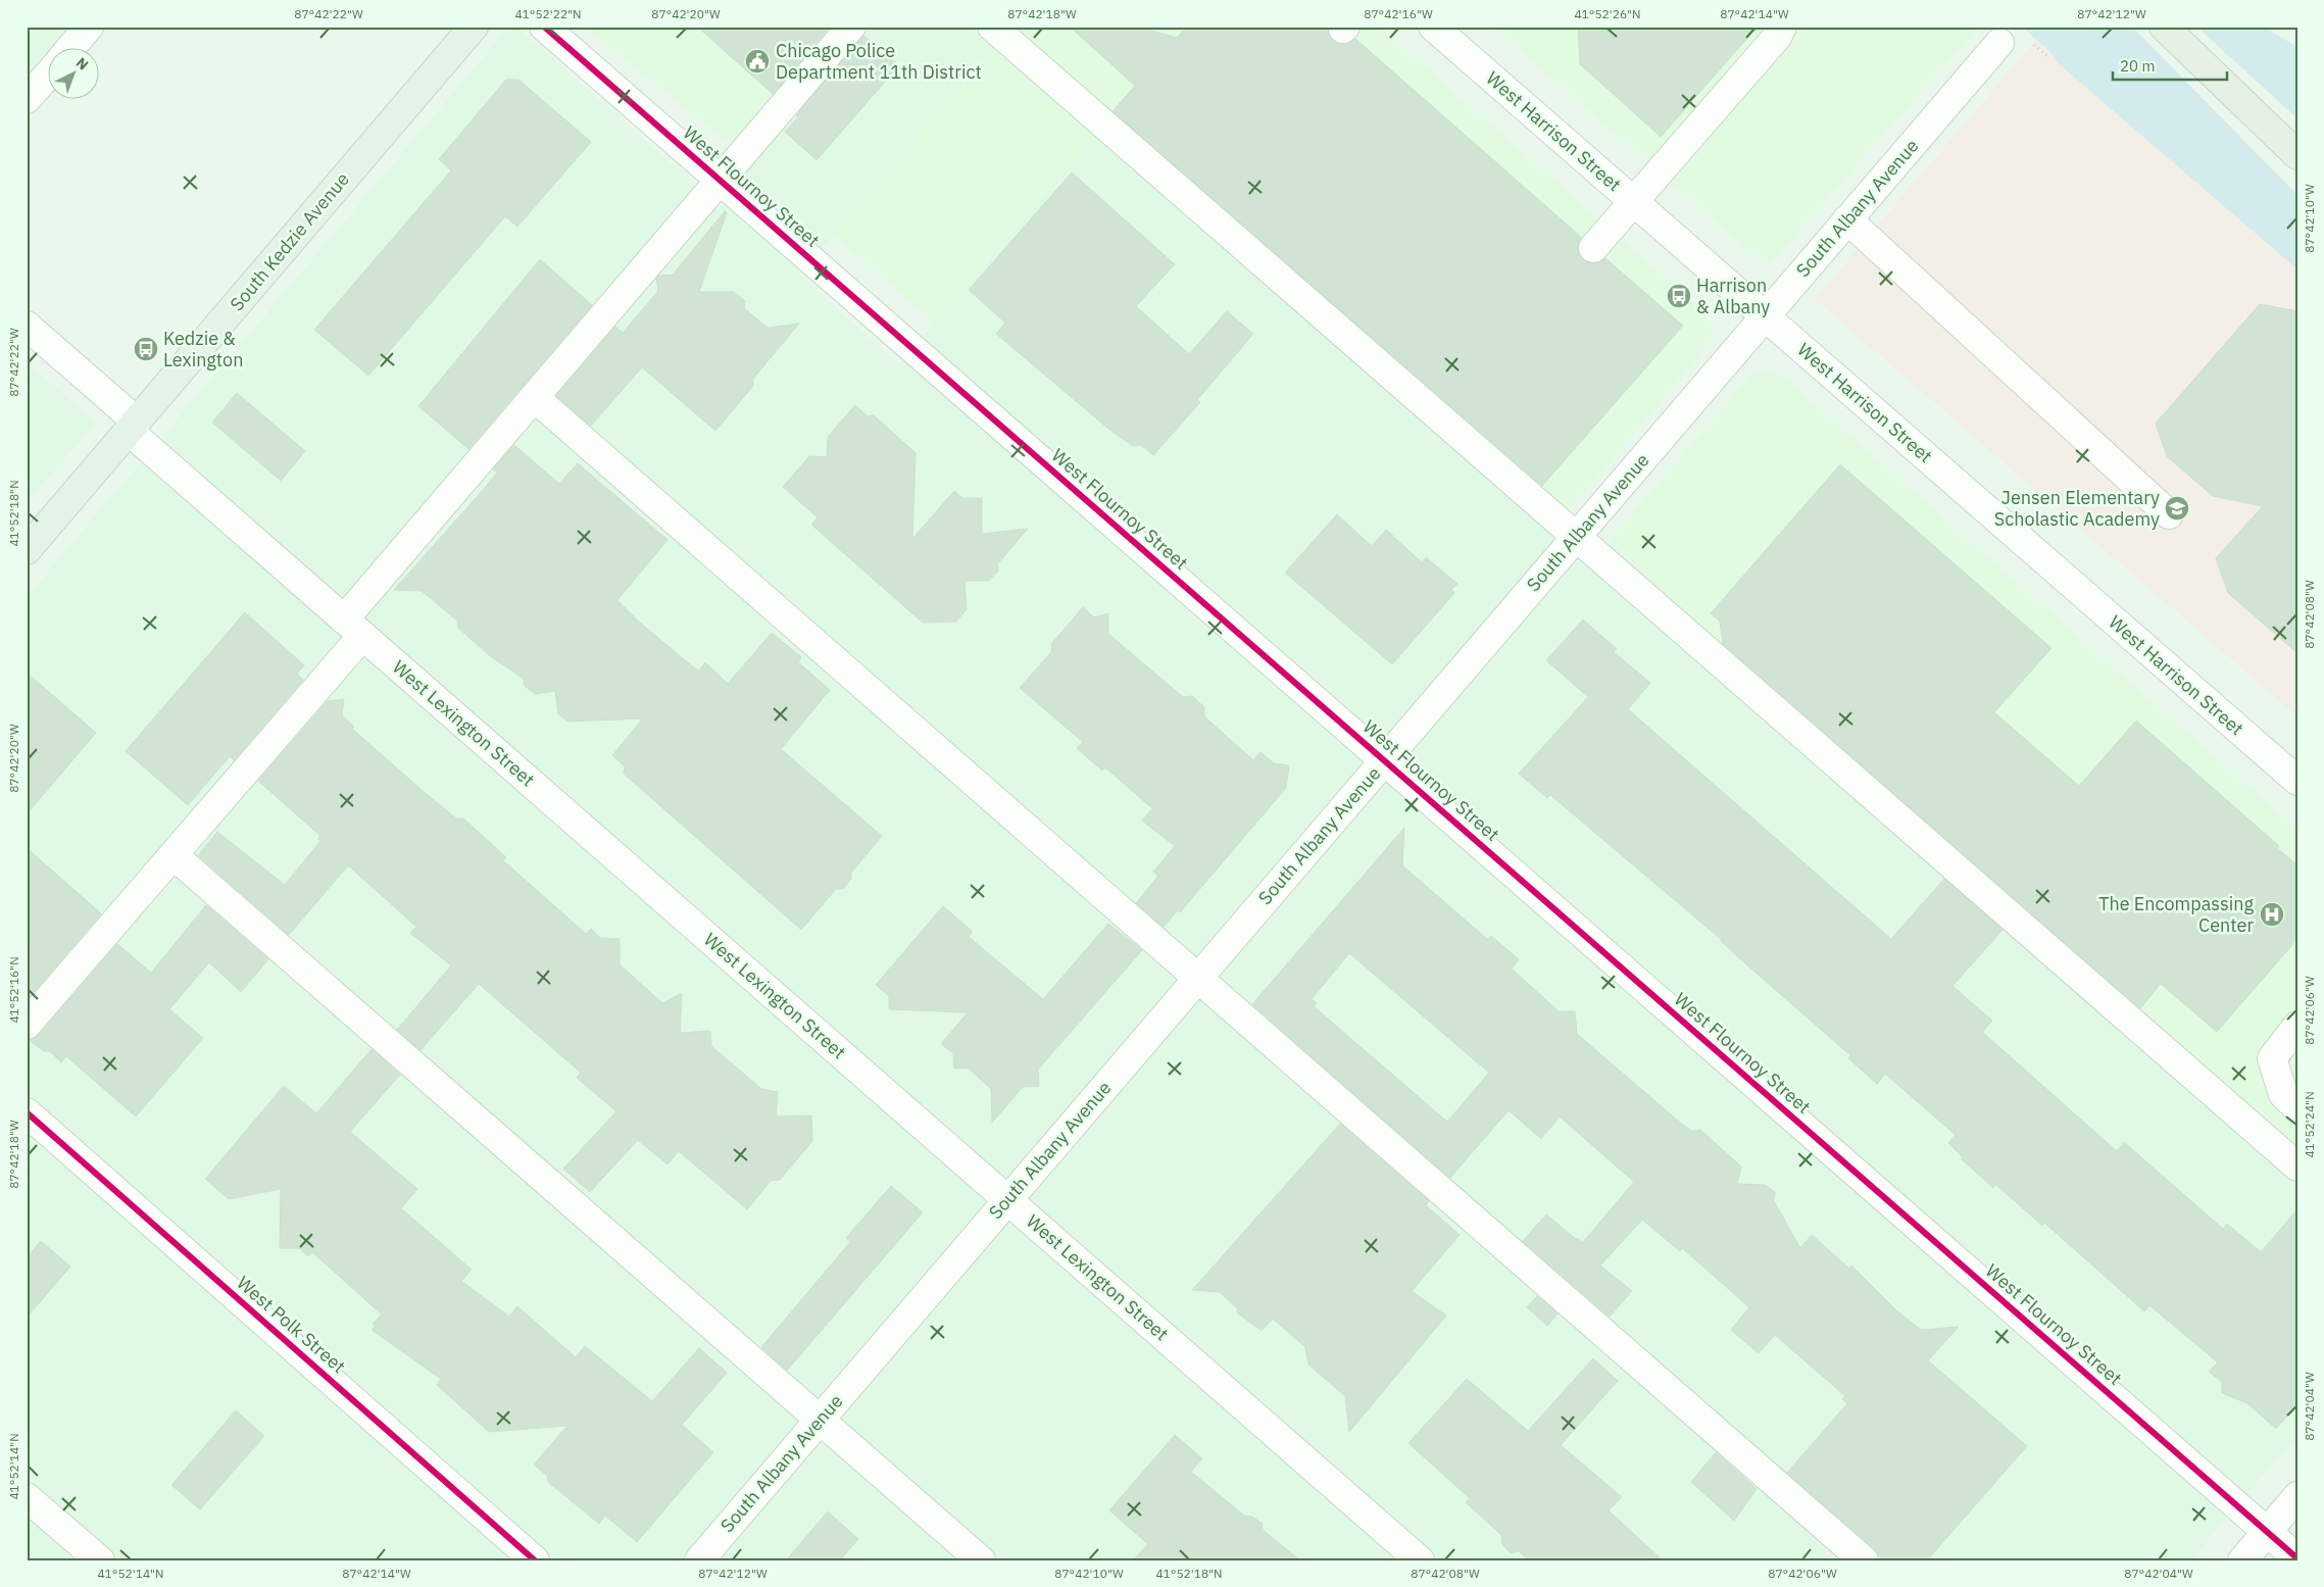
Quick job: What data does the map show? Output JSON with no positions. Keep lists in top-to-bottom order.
{
  "streets": {
    "main road": ["South Kedzie Avenue"],
    "street": [
      "West Harrison Street",
      "West Flournoy Street",
      "South Albany Avenue",
      "West Lexington Street",
      "West Polk Street"
    ]
  },
  "crossings": [
    ["West Harrison Street", "South Albany Avenue"],
    ["West Flournoy Street", "South Albany Avenue"],
    ["South Albany Avenue", "West Lexington Street"],
    ["South Kedzie Avenue", "West Lexington Street"]
  ],
  "places": {
    "public building": ["Chicago Police Department 11th District"],
    "bus stop": ["Harrison & Albany", "Kedzie & Lexington"],
    "school or university": ["Jensen Elementary Scholastic Academy"],
    "hospital": ["The Encompassing Center"]
  },
  "scale_bar": "20 m",
  "north": "top right",
  "coordinates": [
    "87°42'22\"W",
    "41°52'22\"N",
    "87°42'20\"W",
    "87°42'18\"W",
    "87°42'16\"W",
    "41°52'26\"N",
    "87°42'14\"W",
    "87°42'12\"W",
    "87°42'10\"W",
    "41°52'18\"N",
    "87°42'08\"W",
    "41°52'16\"N",
    "87°42'06\"W",
    "41°52'24\"N",
    "87°42'04\"W",
    "41°52'14\"N"
  ]
}
